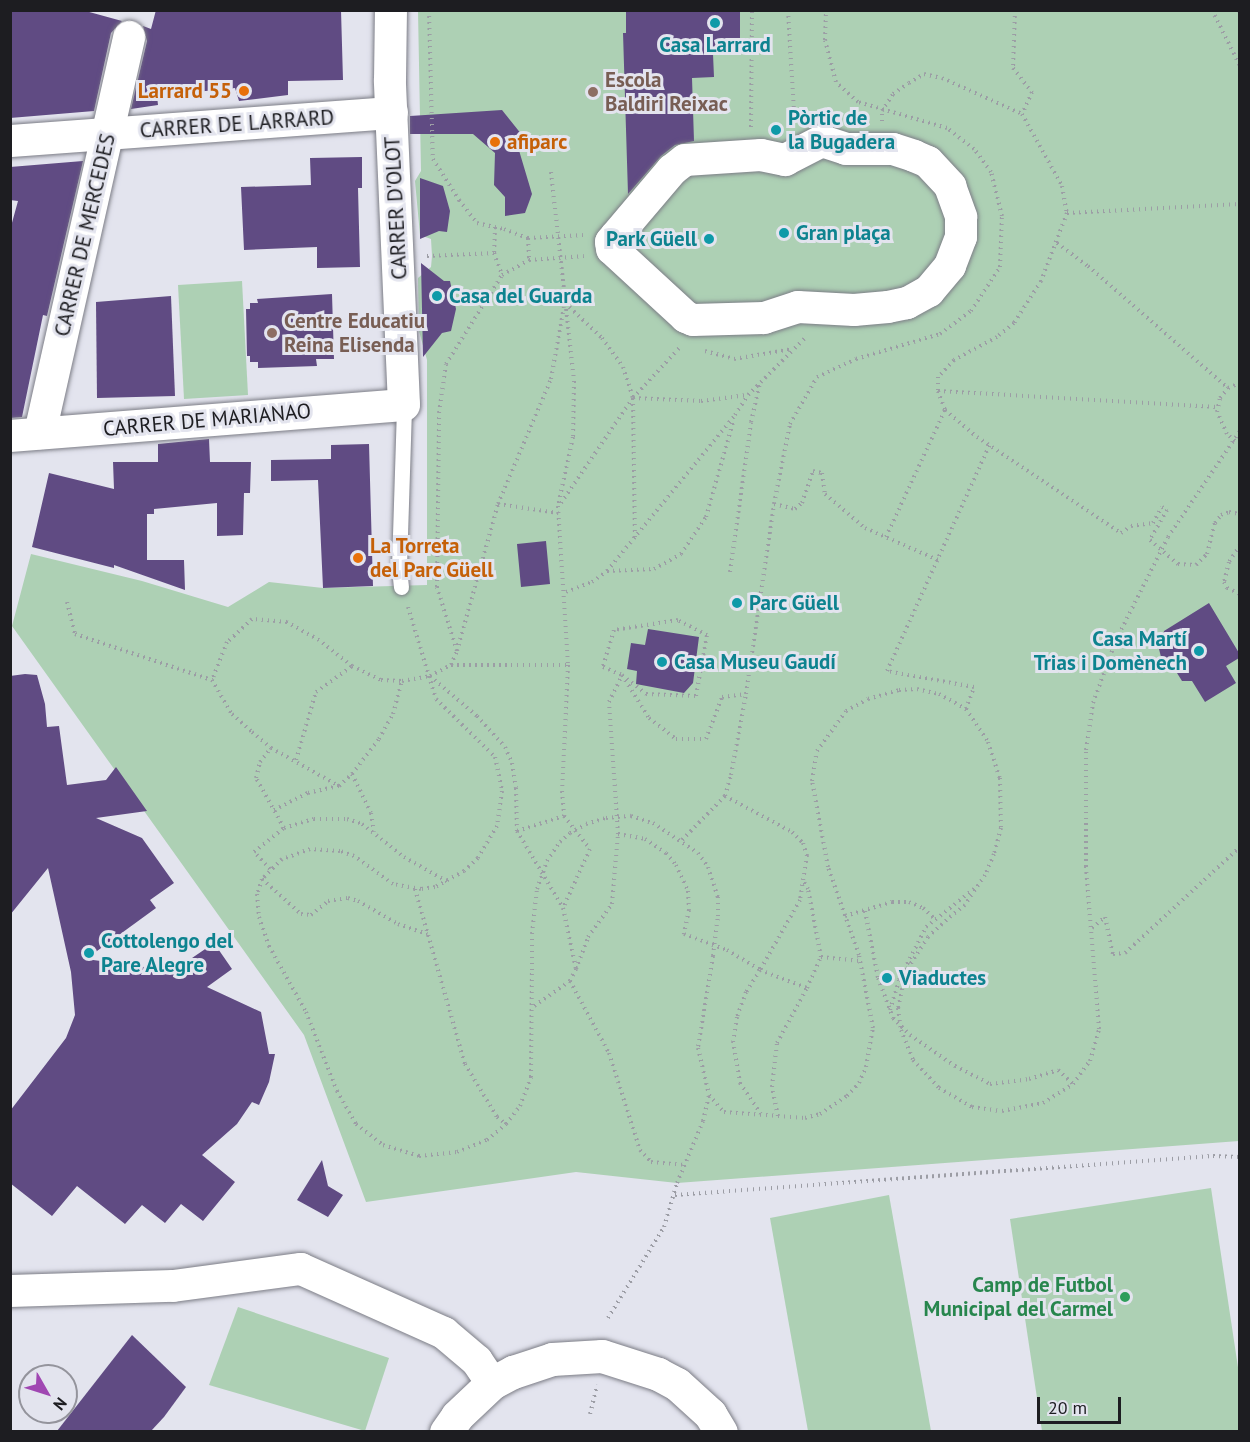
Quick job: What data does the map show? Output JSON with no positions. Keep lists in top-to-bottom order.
{
  "streets": {
    "street": [
      "CARRER DE LARRARD",
      "CARRER D'OLOT",
      "CARRER DE MERCEDES",
      "CARRER DE MARIANAO"
    ]
  },
  "crossings": [
    ["CARRER DE LARRARD", "CARRER D'OLOT"],
    ["CARRER DE LARRARD", "CARRER DE MERCEDES"],
    ["CARRER D'OLOT", "CARRER DE MARIANAO"],
    ["CARRER DE MERCEDES", "CARRER DE MARIANAO"]
  ],
  "places": [
    "Casa Larrard",
    "Larrard 55",
    "Escola Baldiri Reixac",
    "Pòrtic de la Bugadera",
    "afiparc",
    "Gran plaça",
    "Park Güell",
    "Casa del Guarda",
    "Centre Educatiu Reina Elisenda",
    "La Torreta del Parc Güell",
    "Parc Güell",
    "Casa Martí Trias i Domènech",
    "Casa Museu Gaudí",
    "Cottolengo del Pare Alegre",
    "Viaductes",
    "Camp de Futbol Municipal del Carmel"
  ],
  "scale_bar": "20 m",
  "north": "bottom right"
}
